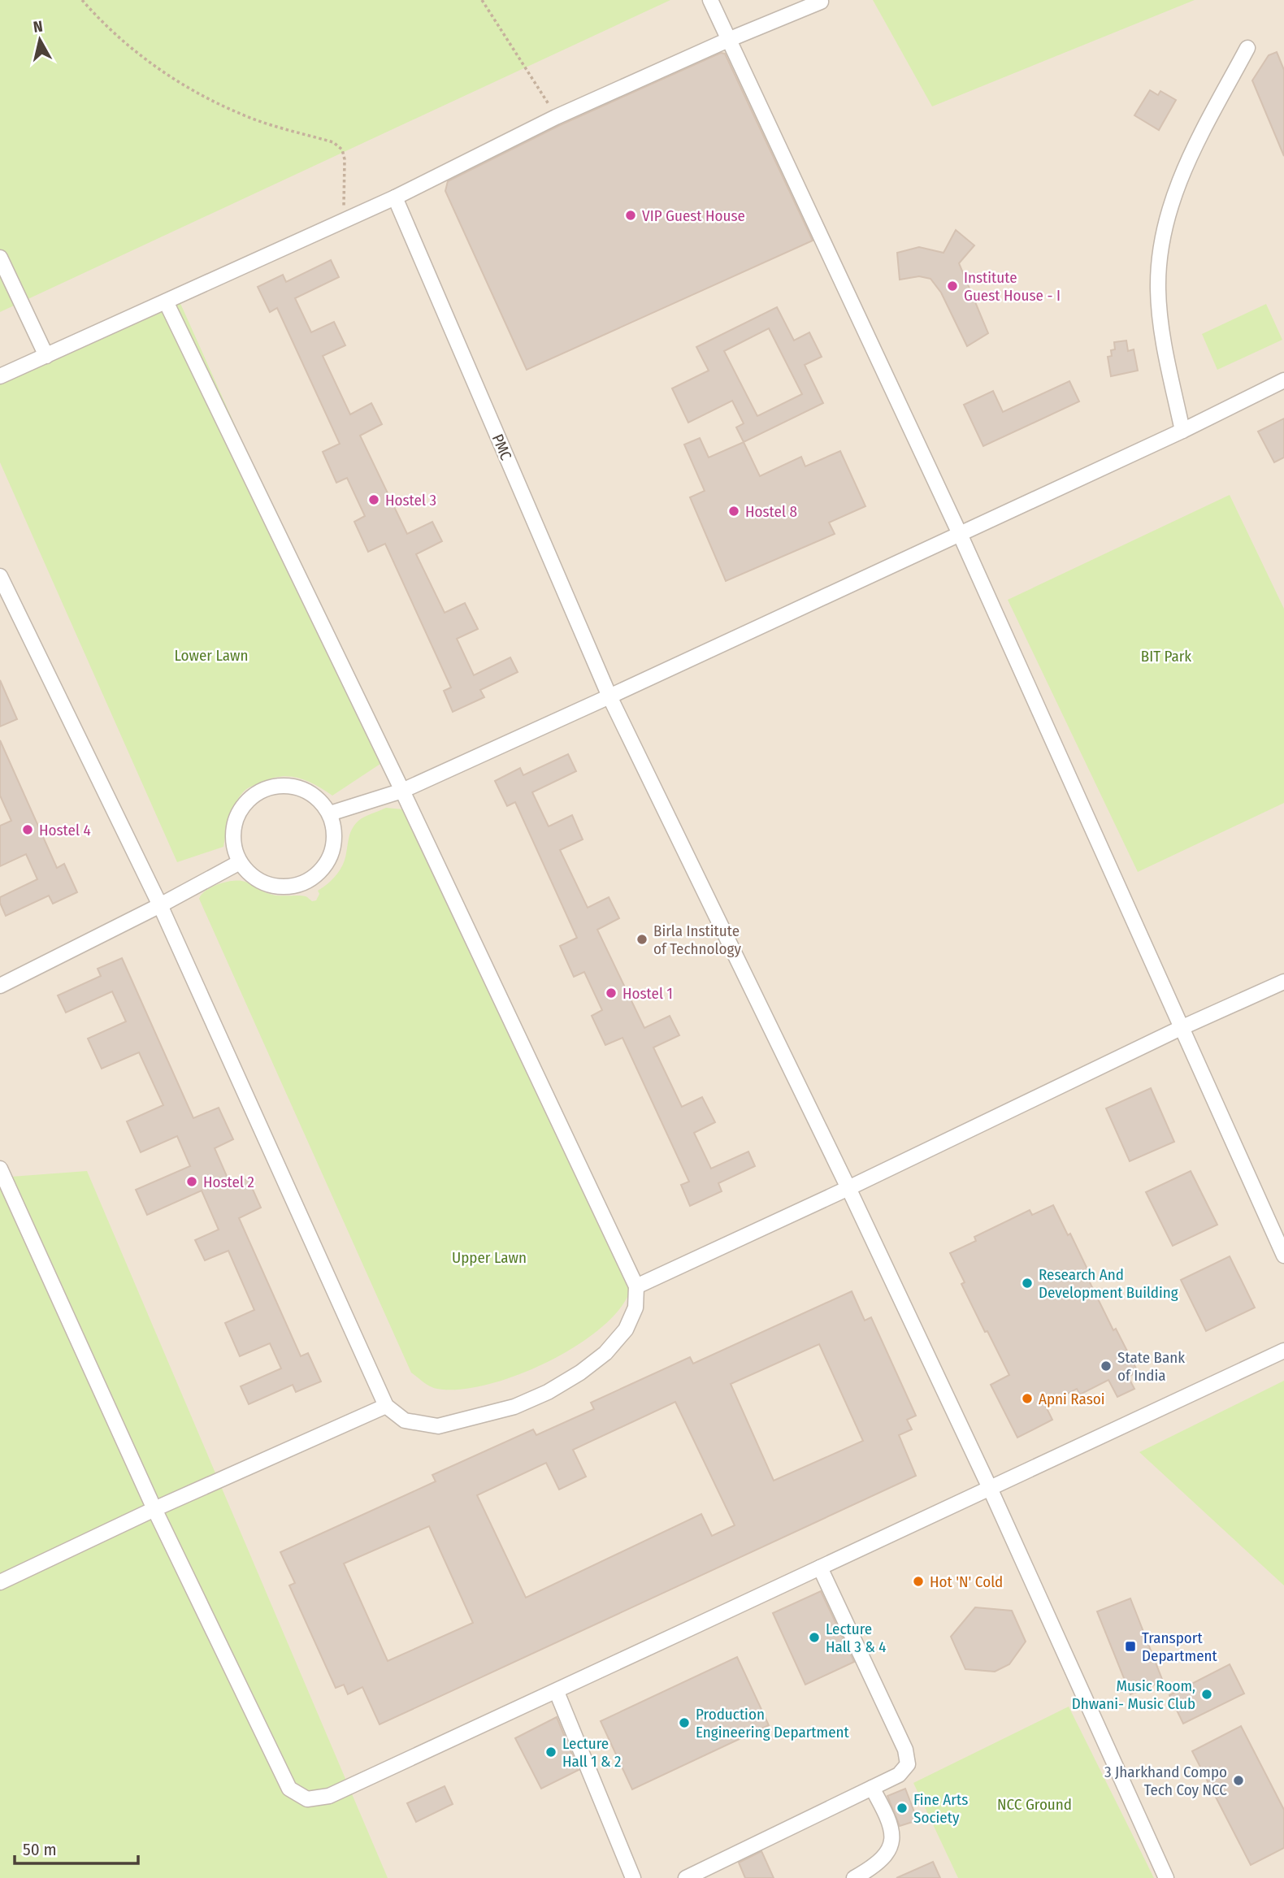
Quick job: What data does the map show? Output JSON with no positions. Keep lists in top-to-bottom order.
{
  "streets": {
    "street": ["PMC"]
  },
  "parks": [
    "Lower Lawn",
    "BIT Park",
    "Upper Lawn",
    "NCC Ground"
  ],
  "places": {
    "other": [
      "VIP Guest House",
      "Institute Guest House - I",
      "Hostel 3",
      "Hostel 8",
      "Hostel 4",
      "Birla Institute of Technology",
      "Hostel 1",
      "Hostel 2",
      "Research And Development Building",
      "State Bank of India",
      "Apni Rasoi",
      "Hot 'N' Cold",
      "Lecture Hall 3 & 4",
      "Music Room, Dhwani- Music Club",
      "Production Engineering Department",
      "Lecture Hall 1 & 2",
      "3 Jharkhand Compo Tech Coy NCC",
      "Fine Arts Society"
    ],
    "transit": ["Transport Department"]
  },
  "scale_bar": "50 m",
  "north": "top"
}
